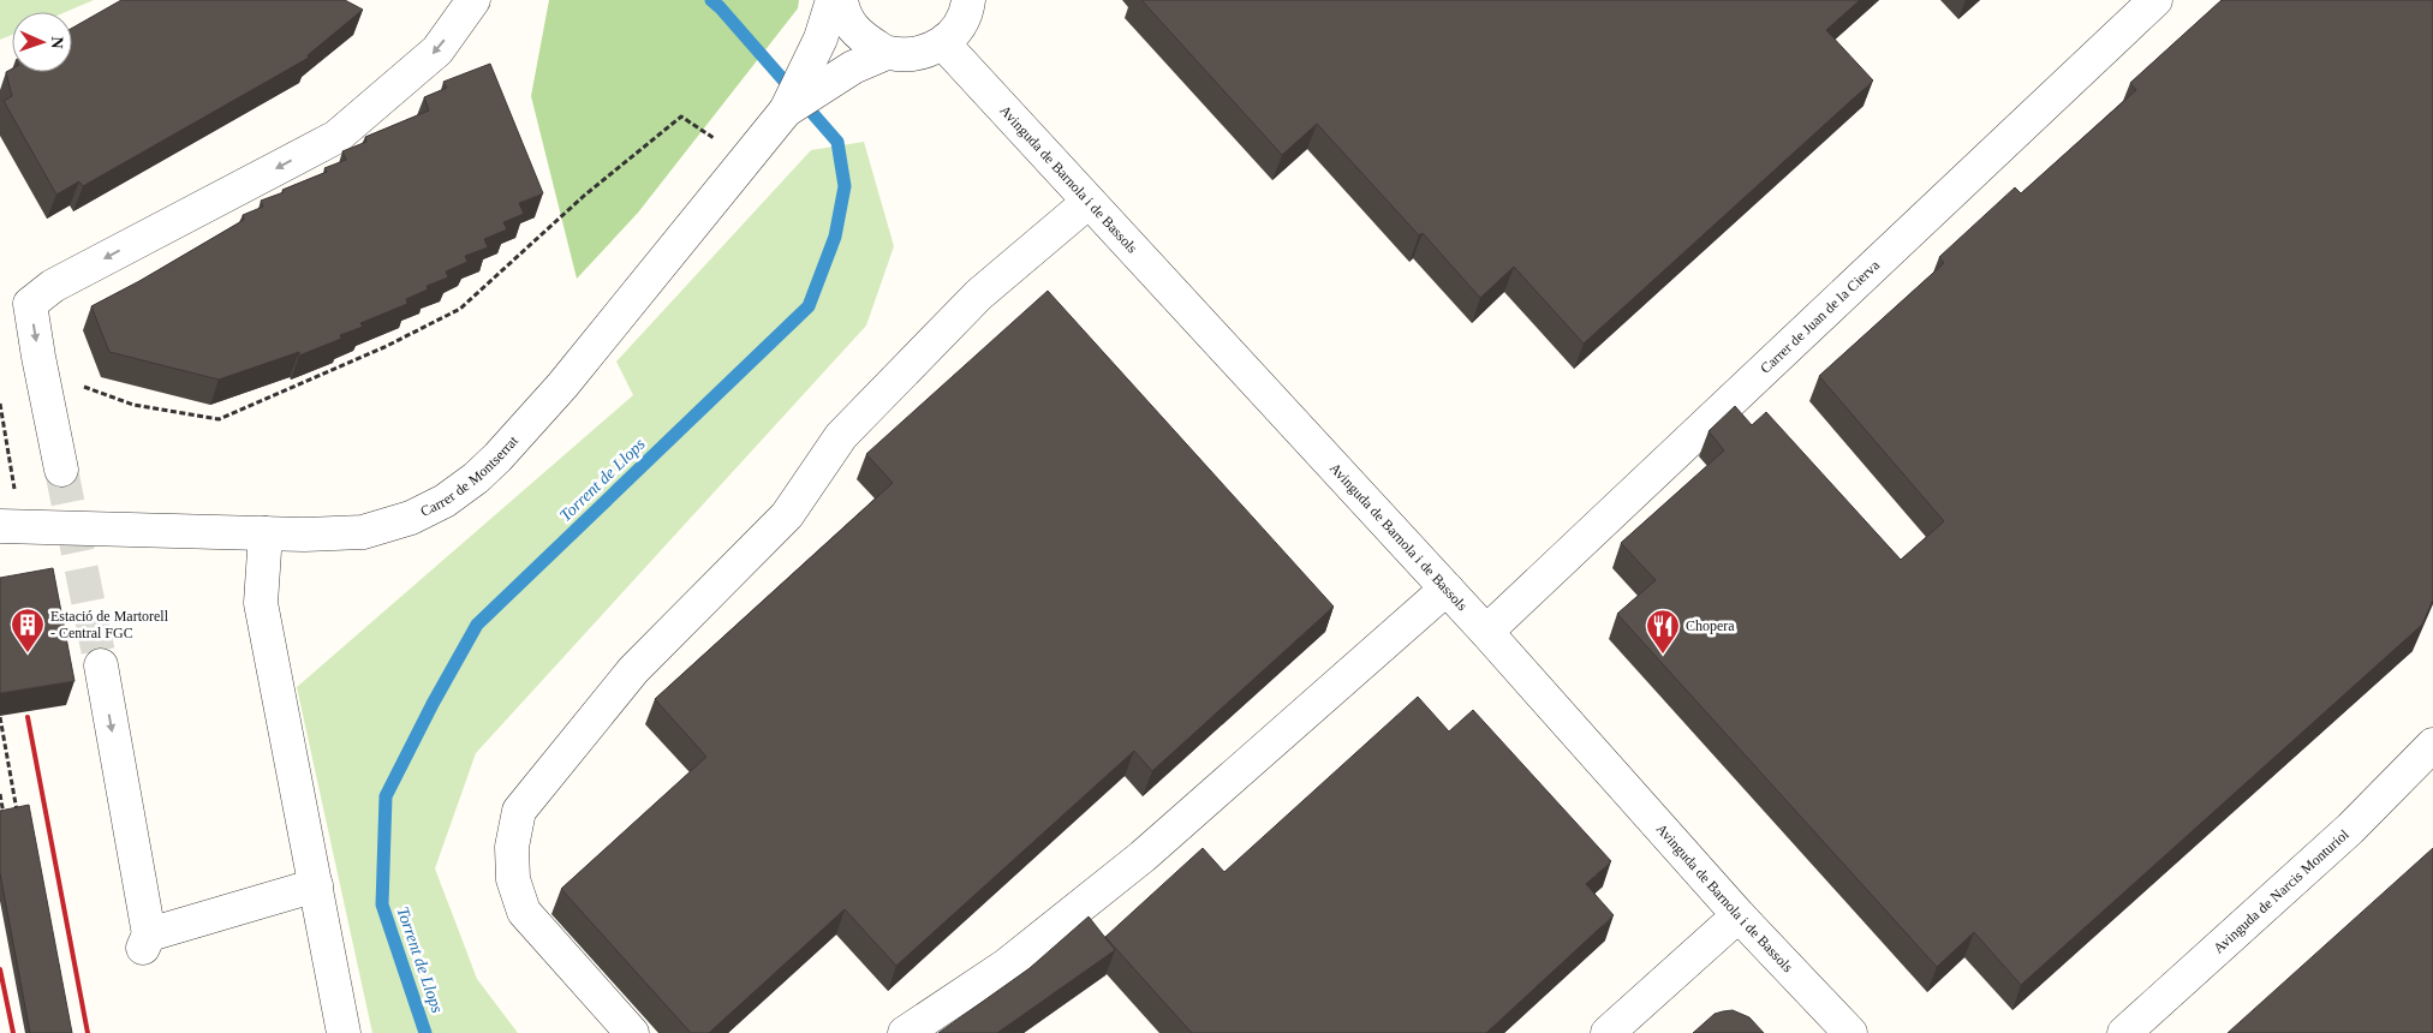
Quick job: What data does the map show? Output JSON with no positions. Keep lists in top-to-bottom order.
{
  "streets": {
    "street": [
      "Avinguda de Barnola i de Bassols",
      "Carrer de Juan de la Cierva",
      "Carrer de Montserrat",
      "Avinguda de Narcis Monturiol"
    ]
  },
  "crossings": [
    ["Avinguda de Barnola i de Bassols", "Carrer de Juan de la Cierva"]
  ],
  "water": ["Torrent de Llops"],
  "places": {
    "building": ["Estació de Martorell - Central FGC"],
    "restaurant": ["Chopera"]
  },
  "north": "right"
}
